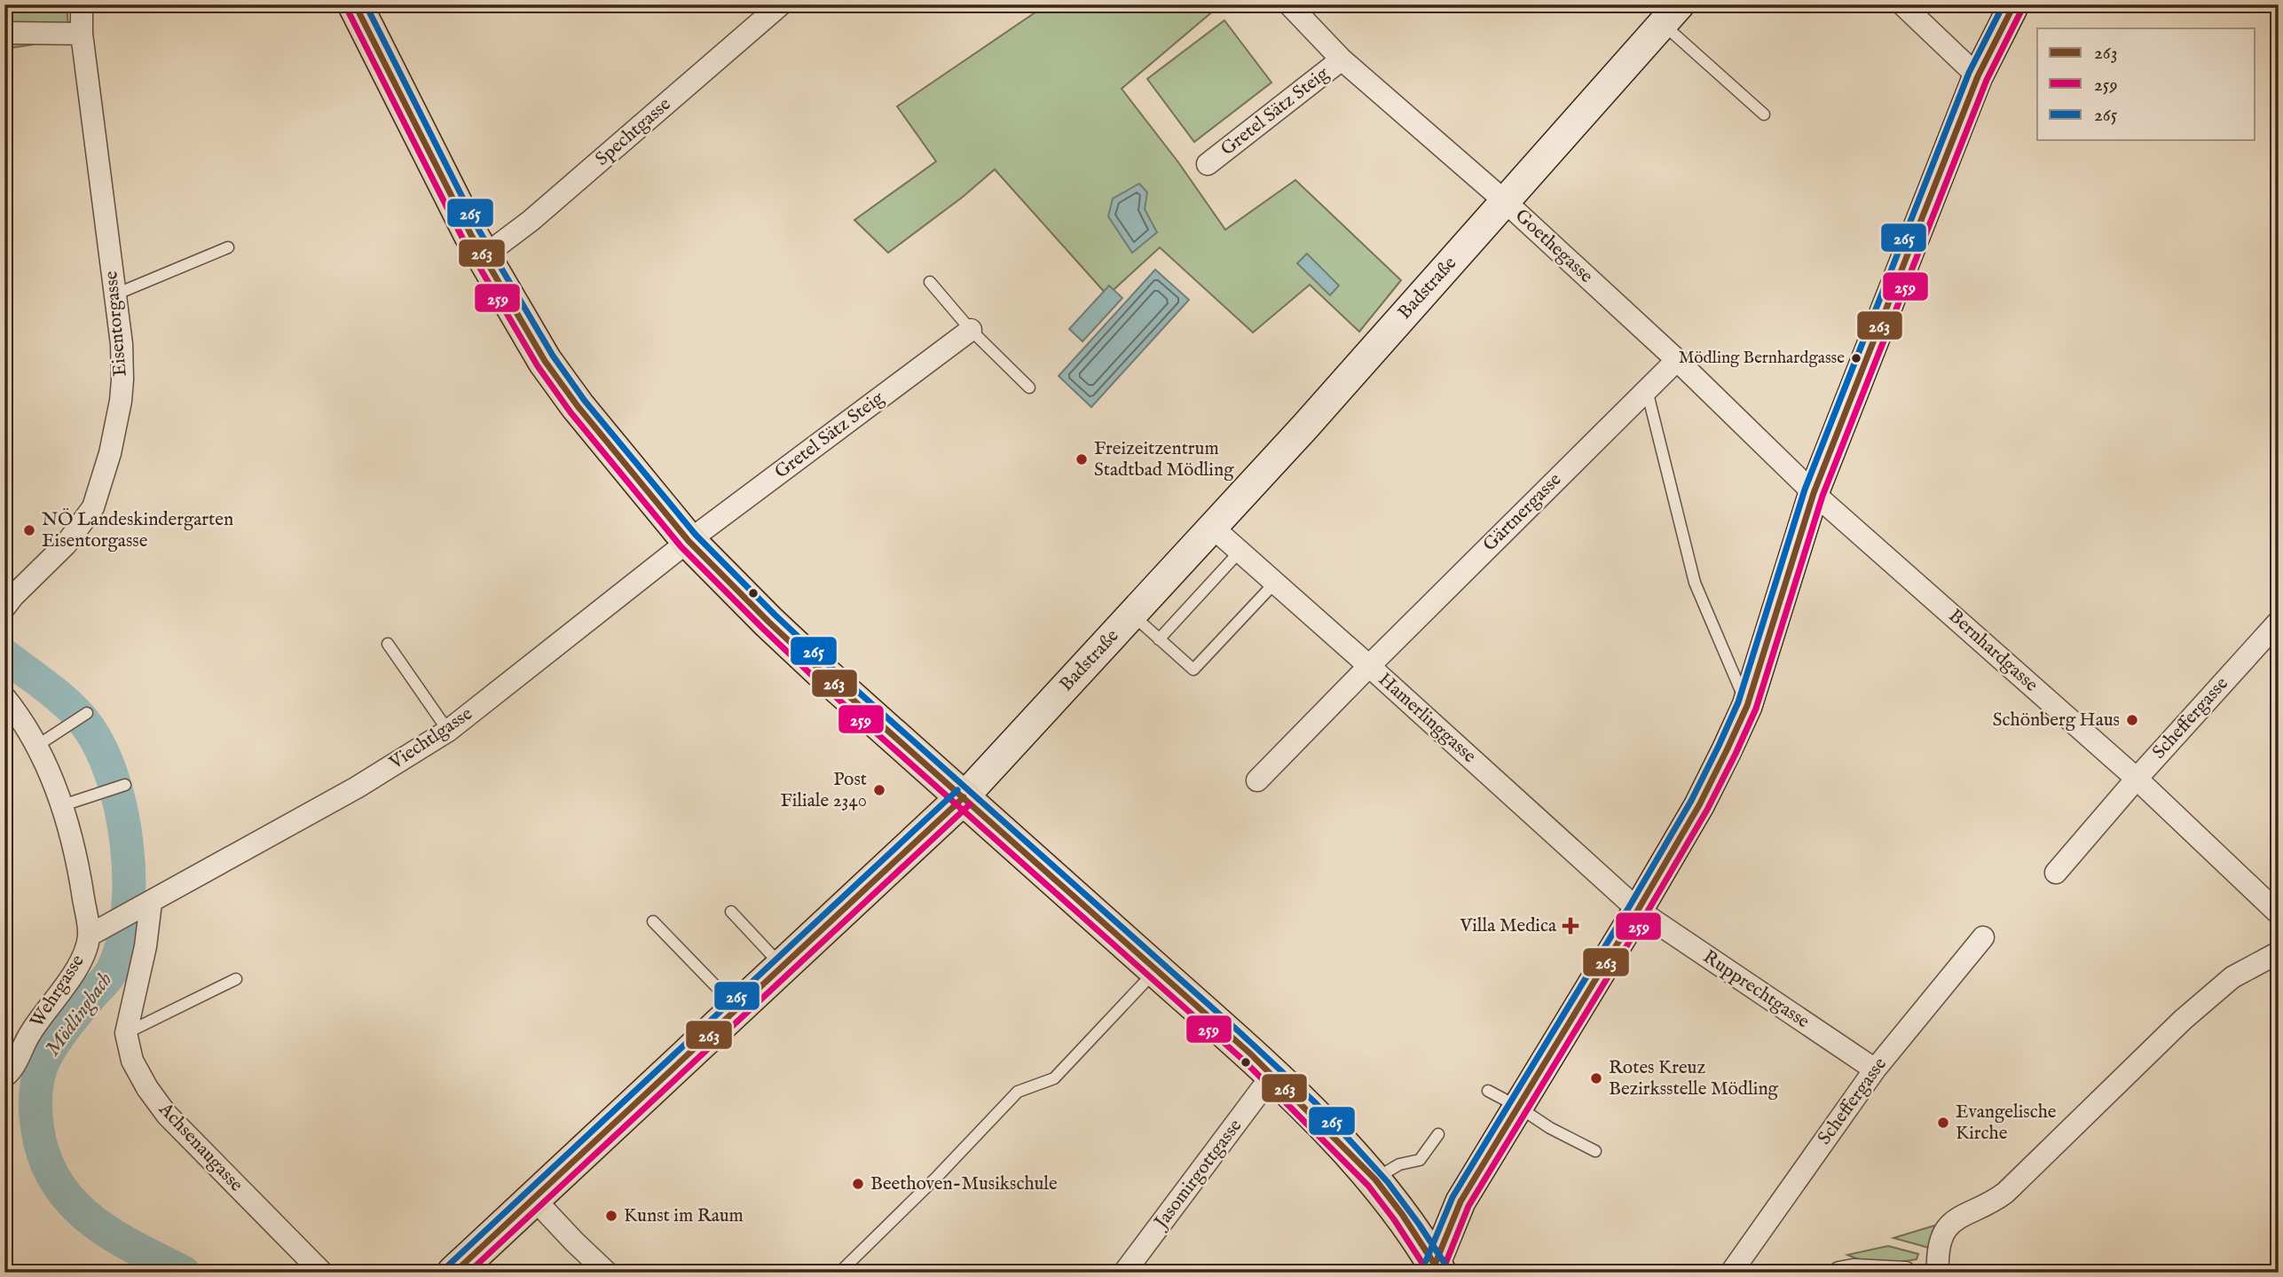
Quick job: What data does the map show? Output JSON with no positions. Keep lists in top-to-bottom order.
{
  "streets": {
    "main road": ["Badstraße"],
    "street": [
      "Gretel Sätz Steig",
      "Spechtgasse",
      "Goethegasse",
      "Eisentorgasse",
      "Gärtnergasse",
      "Bernhardgasse",
      "Hamerlinggasse",
      "Scheffergasse",
      "Viechtlgasse",
      "Rupprechtgasse",
      "Wehrgasse",
      "Achsenaugasse",
      "Jasomirgottgasse"
    ]
  },
  "crossings": [
    ["Gretel Sätz Steig", "Goethegasse"],
    ["Gretel Sätz Steig", "Viechtlgasse"],
    ["Goethegasse", "Badstraße"],
    ["Goethegasse", "Gärtnergasse"],
    ["Goethegasse", "Bernhardgasse"],
    ["Badstraße", "Hamerlinggasse"],
    ["Gärtnergasse", "Hamerlinggasse"],
    ["Bernhardgasse", "Scheffergasse"],
    ["Hamerlinggasse", "Rupprechtgasse"],
    ["Scheffergasse", "Rupprechtgasse"],
    ["Viechtlgasse", "Wehrgasse"],
    ["Viechtlgasse", "Achsenaugasse"]
  ],
  "water": ["Mödlingbach"],
  "places": {
    "other": [
      "Mödling Bernhardgasse",
      "Freizeitzentrum Stadtbad Mödling",
      "NÖ Landeskindergarten Eisentorgasse",
      "Schönberg Haus",
      "Post Filiale 2340",
      "Rotes Kreuz Bezirksstelle Mödling",
      "Evangelische Kirche",
      "Beethoven-Musikschule",
      "Kunst im Raum"
    ],
    "health": ["Villa Medica"]
  },
  "lines": ["transit line 263", "transit line 265", "transit line 259"],
  "legend": ["263", "259", "265"]
}
